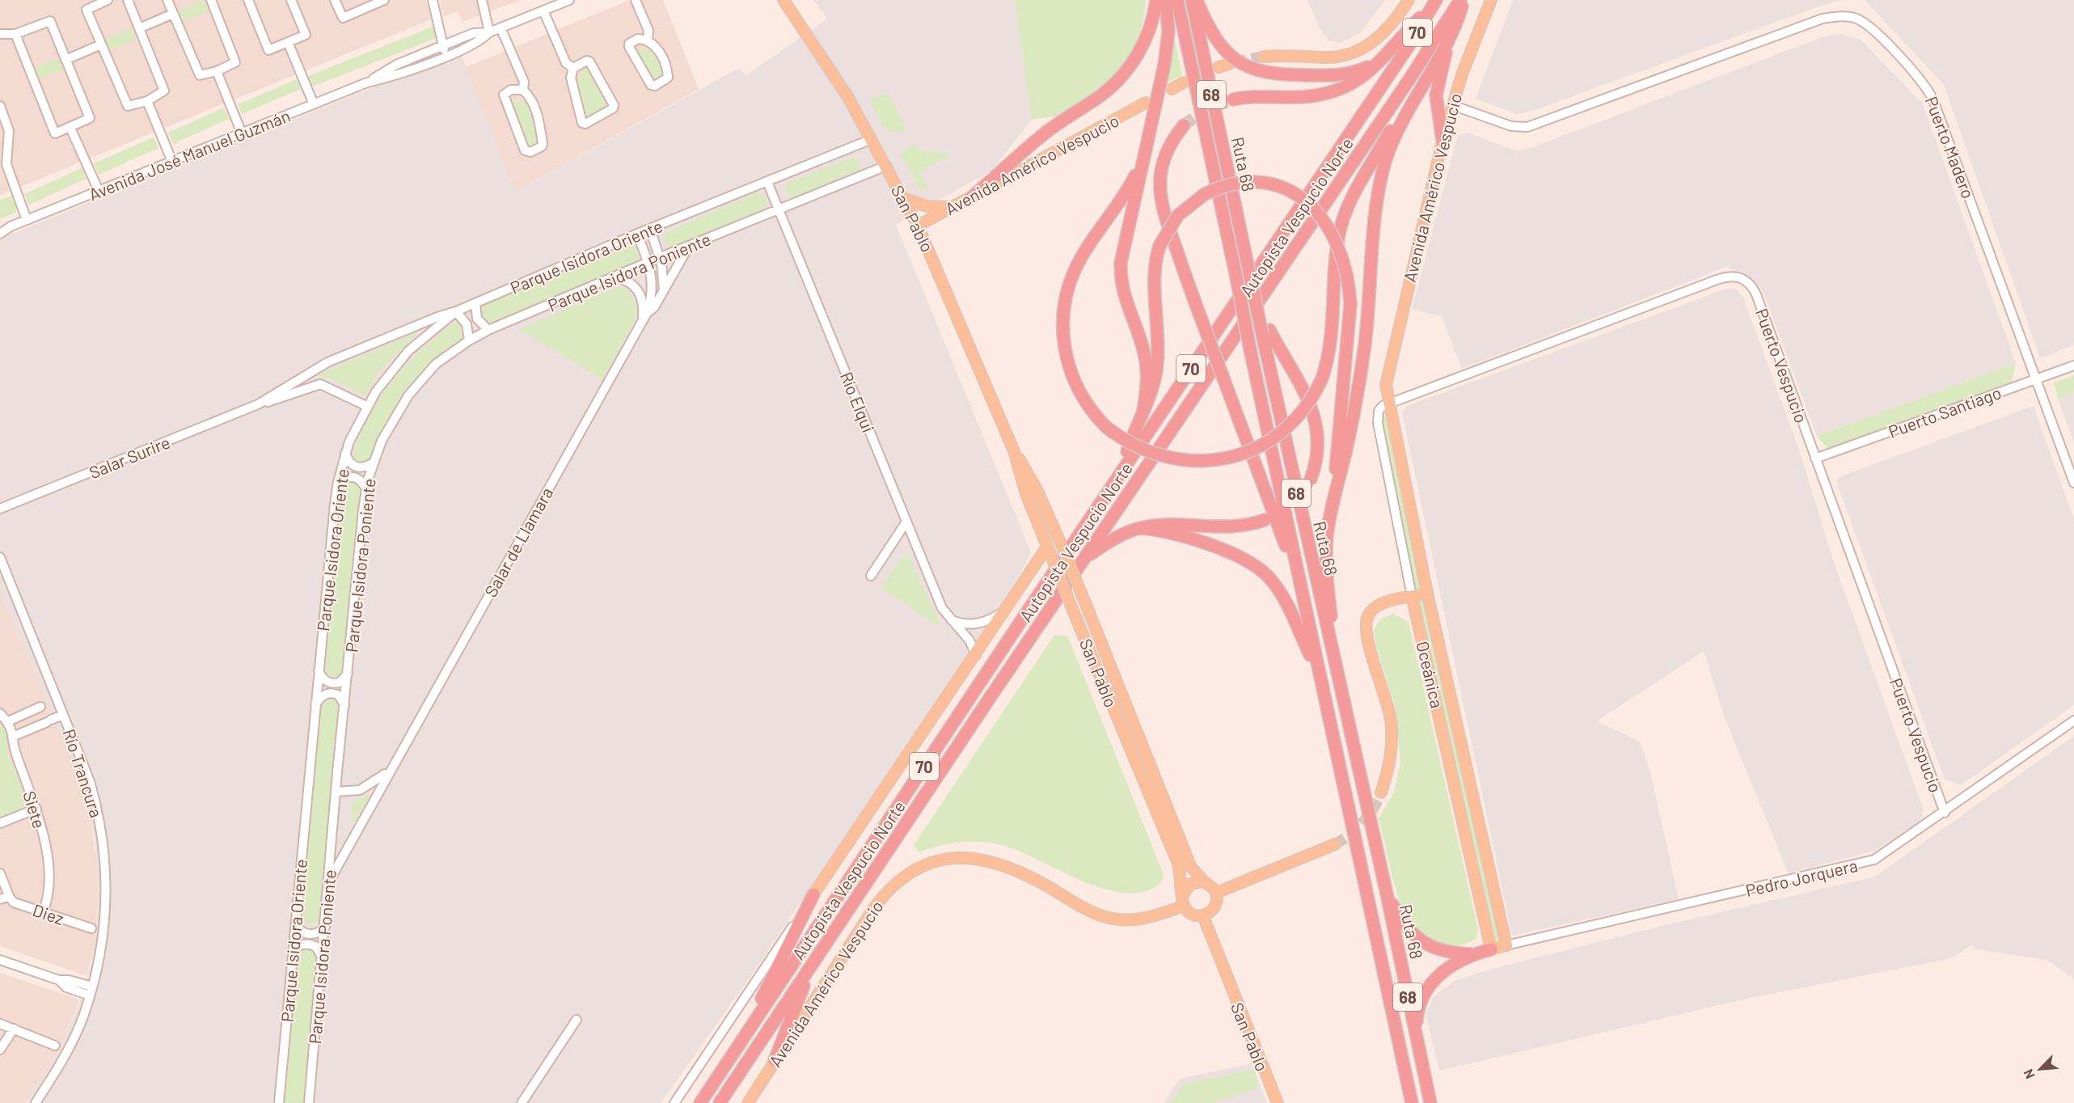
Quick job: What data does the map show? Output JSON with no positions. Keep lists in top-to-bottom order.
{
  "streets": {
    "highway": [
      "70",
      "68",
      "Ruta 68",
      "Autopista Vespucio Norte"
    ],
    "main road": [
      "Avenida Américo Vespucio",
      "San Pablo",
      "Oceánica",
      "Pedro Jorquera"
    ],
    "street": [
      "Puerto Madero",
      "Avenida José Manuel Guzmán",
      "Parque Isidora Oriente",
      "Parque Isidora Poniente",
      "Puerto Vespucio",
      "Río Elqui",
      "Puerto Santiago",
      "Salar Surire",
      "Salar de Llamara",
      "Río Trancura",
      "Siete",
      "Diez"
    ]
  },
  "crossings": [
    ["Puerto Madero", "Avenida Américo Vespucio"],
    ["Puerto Madero", "Puerto Santiago"],
    ["Avenida Américo Vespucio", "San Pablo"],
    ["Avenida Américo Vespucio", "Oceánica"],
    ["San Pablo", "Parque Isidora Oriente"],
    ["San Pablo", "Parque Isidora Poniente"],
    ["Parque Isidora Oriente", "Río Elqui"],
    ["Parque Isidora Oriente", "Salar Surire"],
    ["Parque Isidora Oriente", "Salar de Llamara"],
    ["Parque Isidora Poniente", "Río Elqui"],
    ["Parque Isidora Poniente", "Salar de Llamara"],
    ["Puerto Vespucio", "Puerto Santiago"],
    ["Puerto Vespucio", "Oceánica"],
    ["Puerto Vespucio", "Pedro Jorquera"],
    ["Oceánica", "Pedro Jorquera"],
    ["Siete", "Diez"]
  ],
  "north": "bottom left"
}
